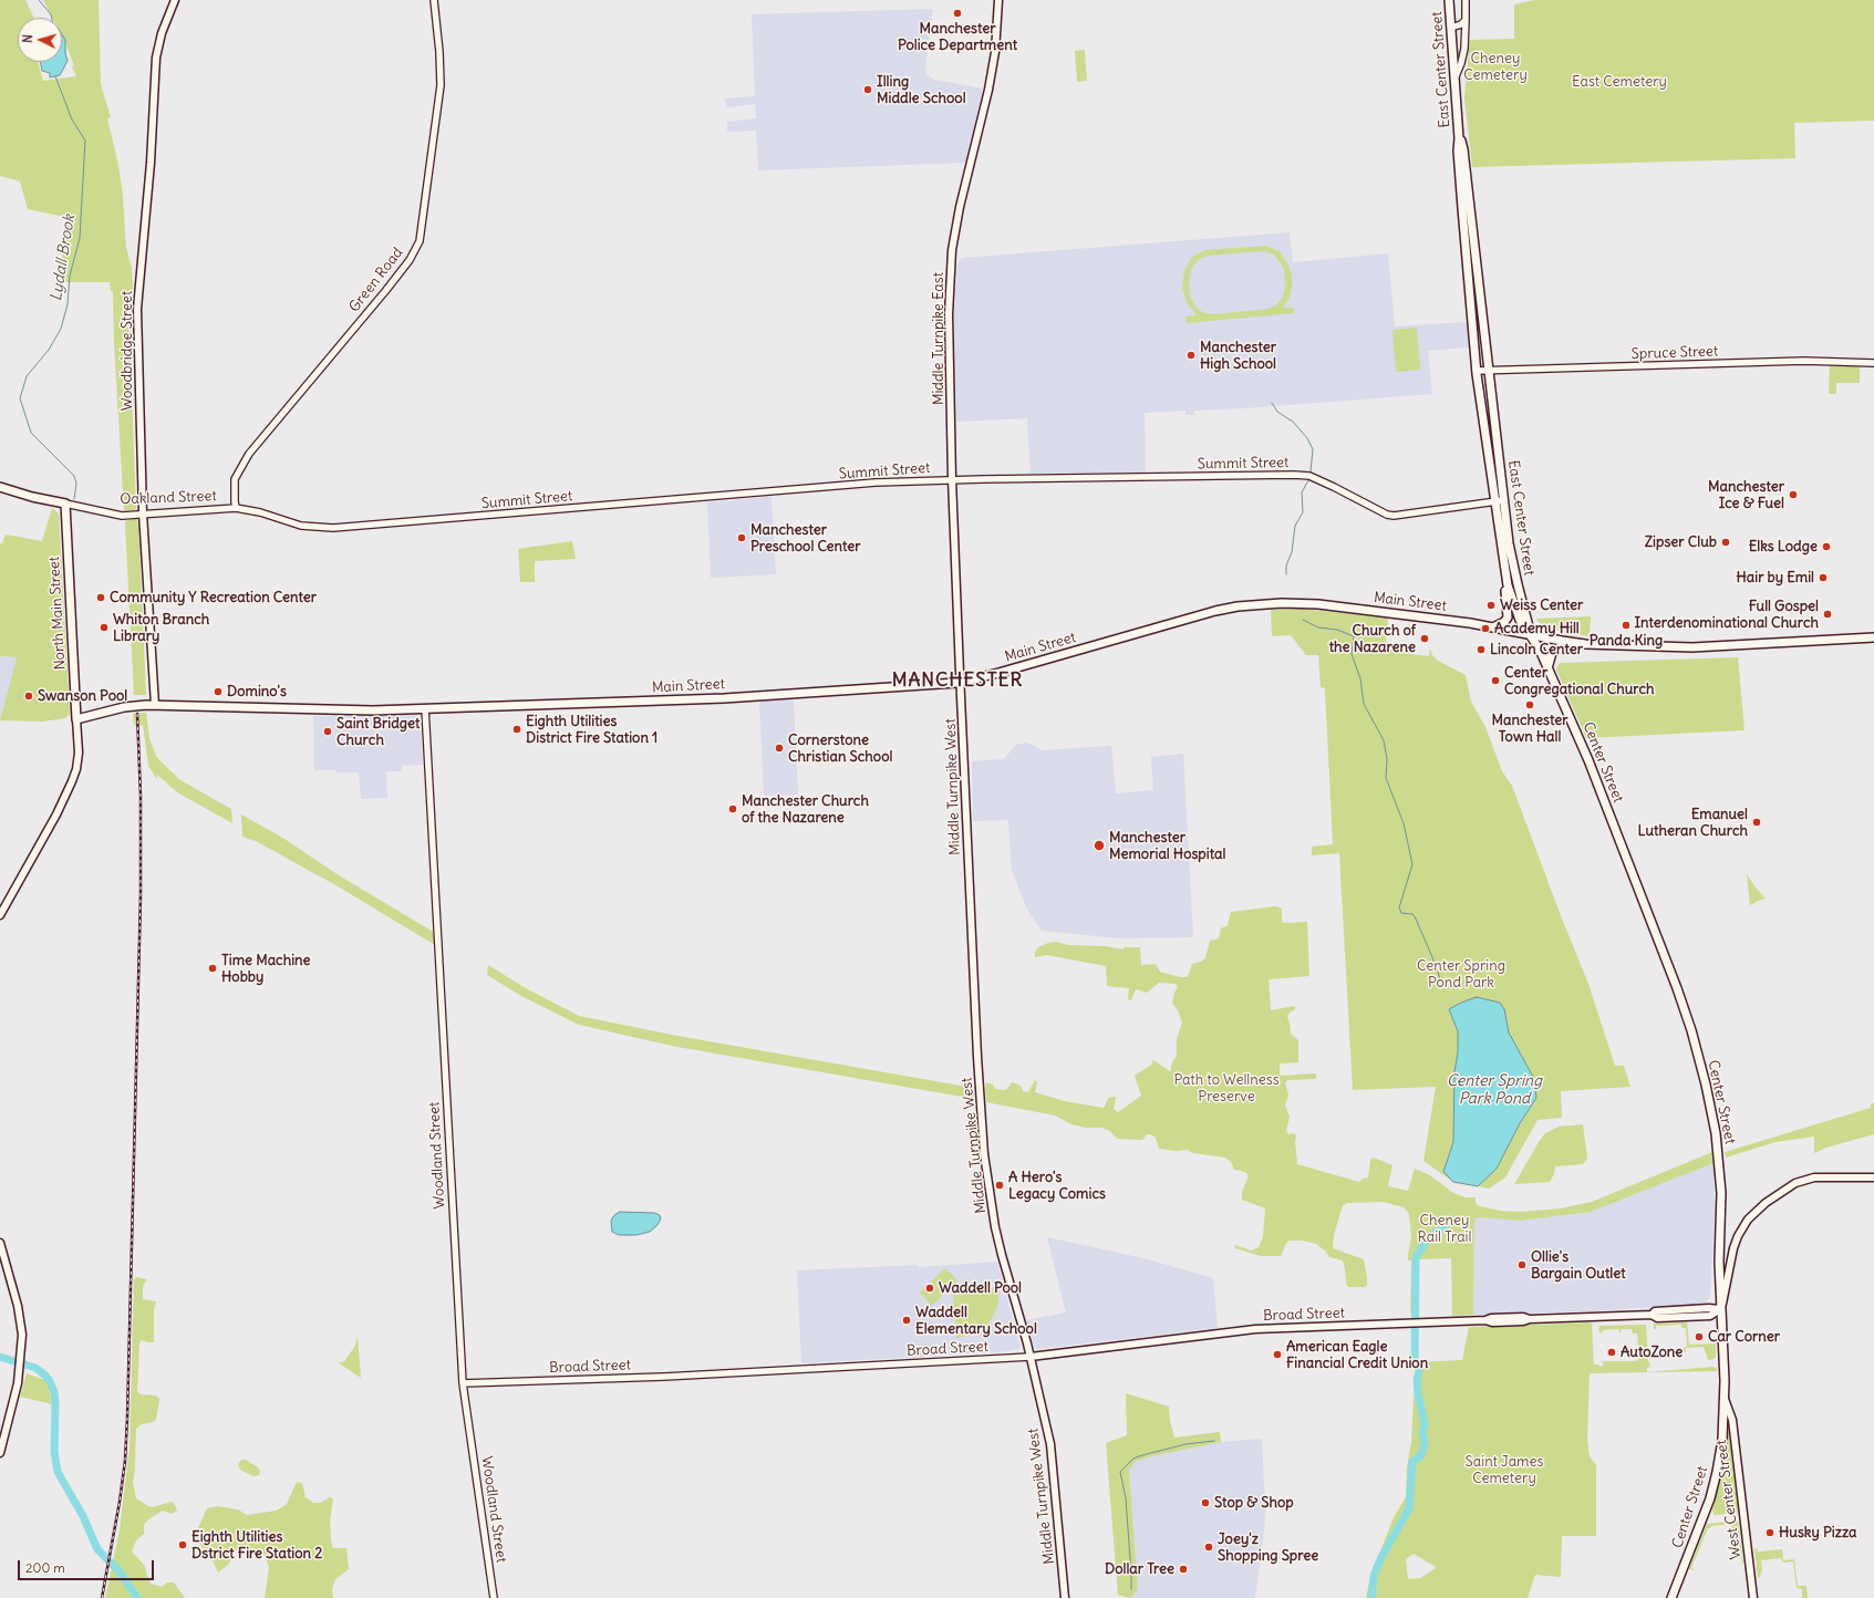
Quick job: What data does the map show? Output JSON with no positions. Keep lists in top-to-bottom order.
{
  "streets": {
    "main road": [
      "East Center Street",
      "Middle Turnpike East",
      "Woodbridge Street",
      "Oakland Street",
      "Main Street",
      "North Main Street",
      "Center Street",
      "Middle Turnpike West",
      "Broad Street",
      "West Center Street"
    ],
    "street": [
      "Green Road",
      "Spruce Street",
      "Summit Street",
      "Woodland Street"
    ]
  },
  "crossings": [
    ["East Center Street", "Spruce Street"],
    ["East Center Street", "Summit Street"],
    ["East Center Street", "Main Street"],
    ["East Center Street", "Center Street"],
    ["Green Road", "Oakland Street"],
    ["Middle Turnpike East", "Summit Street"],
    ["Middle Turnpike East", "Main Street"],
    ["Middle Turnpike East", "Middle Turnpike West"],
    ["Woodbridge Street", "Oakland Street"],
    ["Woodbridge Street", "Main Street"],
    ["Summit Street", "Oakland Street"],
    ["Oakland Street", "North Main Street"],
    ["Main Street", "North Main Street"],
    ["Main Street", "Center Street"],
    ["Main Street", "Middle Turnpike West"],
    ["Main Street", "Woodland Street"],
    ["Center Street", "Broad Street"],
    ["Center Street", "West Center Street"],
    ["Middle Turnpike West", "Broad Street"],
    ["Woodland Street", "Broad Street"]
  ],
  "districts": ["MANCHESTER"],
  "water": ["Lydall Brook", "Center Spring Park Pond"],
  "parks": [
    "Cheney Cemetery",
    "East Cemetery",
    "Center Spring Pond Park",
    "Path to Wellness Preserve",
    "Cheney Rail Trail",
    "Saint James Cemetery"
  ],
  "places": [
    "Manchester Police Department",
    "Illing Middle School",
    "Manchester High School",
    "Manchester Ice & Fuel",
    "Manchester Preschool Center",
    "Zipser Club",
    "Elks Lodge",
    "Hair by Emil",
    "Community Y Recreation Center",
    "Weiss Center",
    "Full Gospel Interdenominational Church",
    "Panda King",
    "Whiton Branch Library",
    "Academy Hill",
    "Church of the Nazarene",
    "Lincoln Center",
    "Center Congregational Church",
    "Domino's",
    "Swanson Pool",
    "Manchester Town Hall",
    "Eighth Utilities District Fire Station 1",
    "Saint Bridget Church",
    "Cornerstone Christian School",
    "Manchester Church of the Nazarene",
    "Emanuel Lutheran Church",
    "Manchester Memorial Hospital",
    "Time Machine Hobby",
    "A Hero's Legacy Comics",
    "Ollie's Bargain Outlet",
    "Waddell Pool",
    "Waddell Elementary School",
    "Car Corner",
    "AutoZone",
    "American Eagle Financial Credit Union",
    "Stop & Shop",
    "Husky Pizza",
    "Eighth Utilities Dstrict Fire Station 2",
    "Joey'z Shopping Spree",
    "Dollar Tree"
  ],
  "scale_bar": "200 m",
  "north": "left"
}
